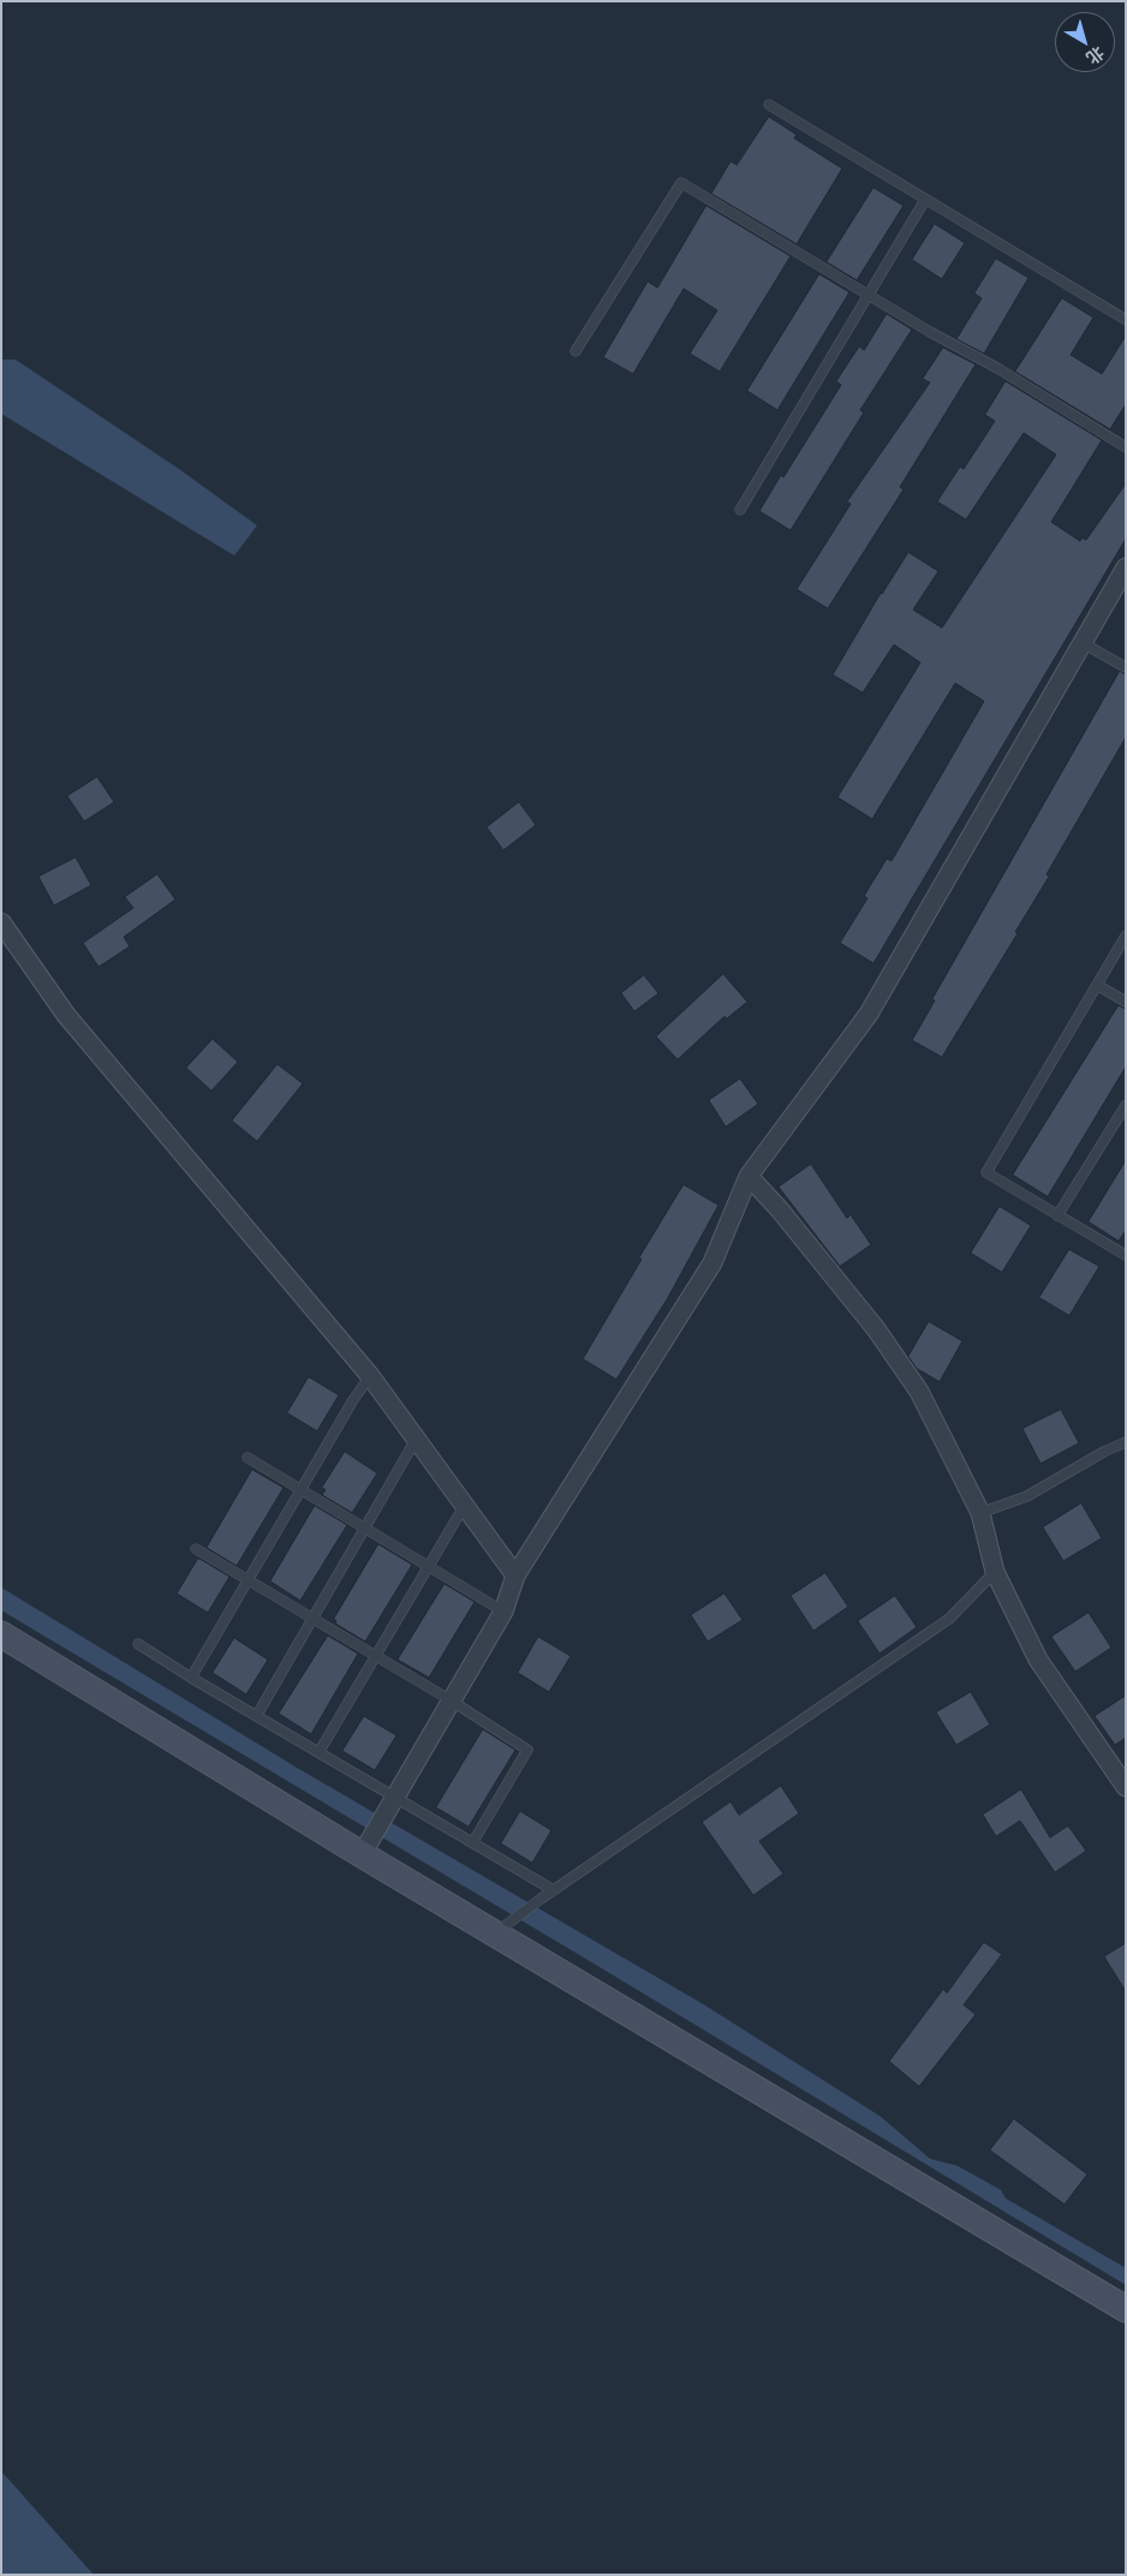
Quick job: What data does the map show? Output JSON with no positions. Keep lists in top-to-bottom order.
{
  "north": "bottom right"
}
